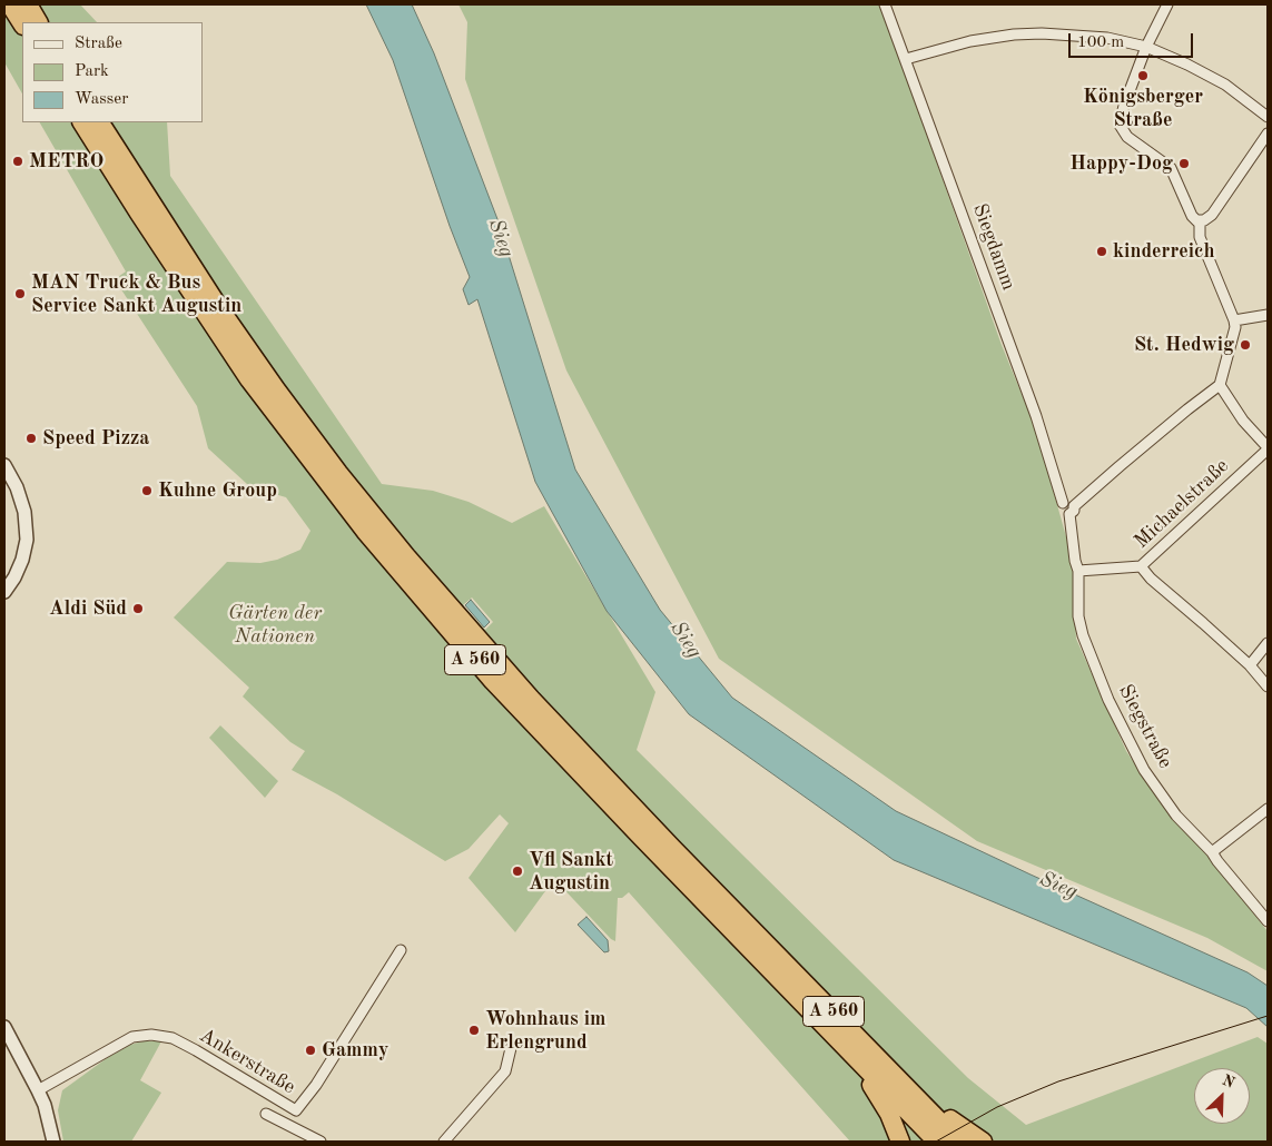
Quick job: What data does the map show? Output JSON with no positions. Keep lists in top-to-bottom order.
{
  "streets": {
    "highway": ["A 560"],
    "street": [
      "Siegdamm",
      "Michaelstraße",
      "Siegstraße",
      "Ankerstraße"
    ]
  },
  "crossings": [
    ["Siegdamm", "Siegstraße"],
    ["Michaelstraße", "Siegstraße"]
  ],
  "water": ["Sieg"],
  "parks": ["Gärten der Nationen"],
  "places": [
    "Königsberger Straße",
    "METRO",
    "Happy-Dog",
    "kinderreich",
    "MAN Truck & Bus Service Sankt Augustin",
    "St. Hedwig",
    "Speed Pizza",
    "Kuhne Group",
    "Aldi Süd",
    "Vfl Sankt Augustin",
    "Wohnhaus im Erlengrund",
    "Gammy"
  ],
  "legend": ["Straße", "Park", "Wasser"],
  "scale_bar": "100 m",
  "north": "top right"
}
